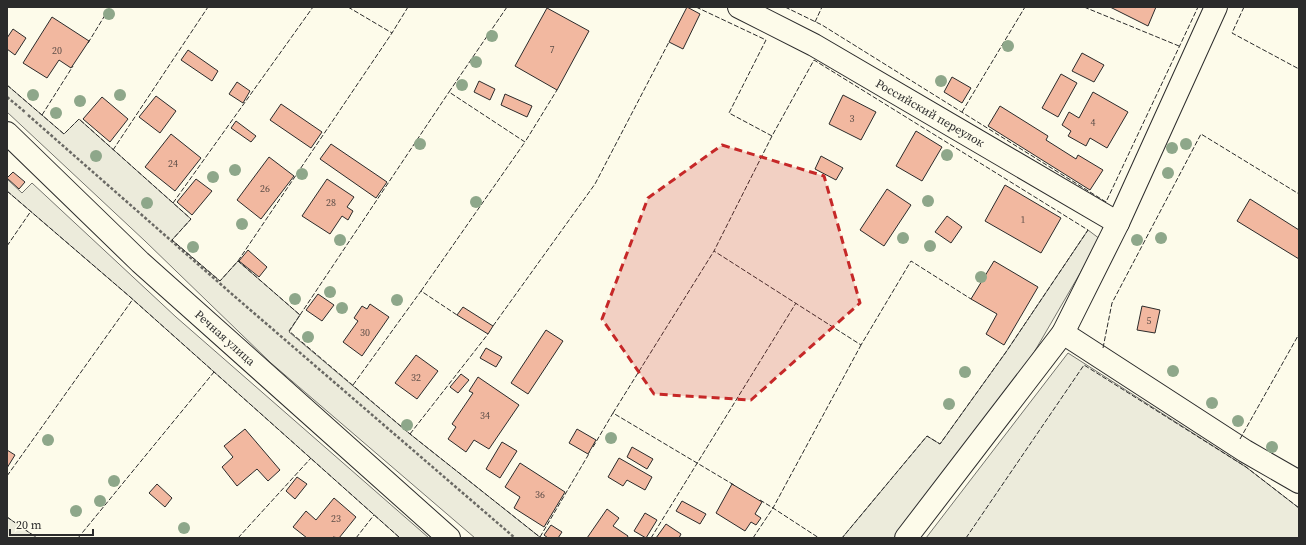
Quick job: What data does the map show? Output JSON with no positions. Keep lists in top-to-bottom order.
{
  "streets": {
    "street": ["Российский переулок", "Речная улица"]
  },
  "house_numbers": [
    "7",
    "20",
    "3",
    "4",
    "24",
    "26",
    "28",
    "1",
    "5",
    "30",
    "32",
    "34",
    "36",
    "23"
  ],
  "scale_bar": "20 m"
}
